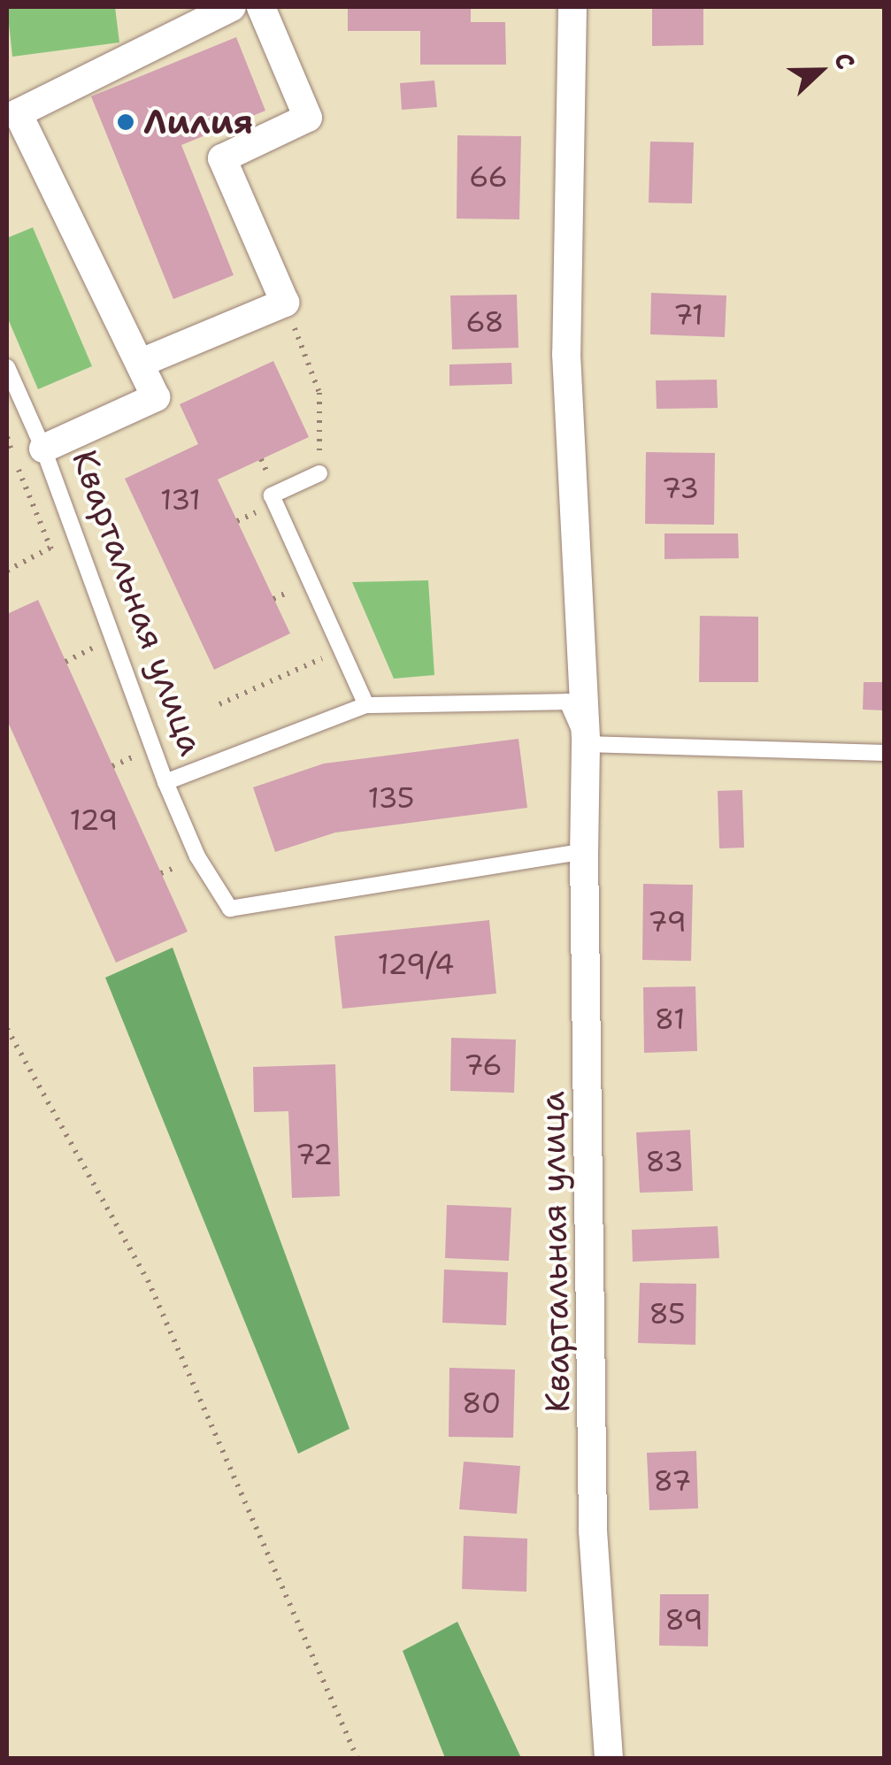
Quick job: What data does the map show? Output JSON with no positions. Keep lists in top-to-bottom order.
{
  "streets": {
    "street": ["Квартальная улица"]
  },
  "places": ["Лилия"],
  "house_numbers": [
    "66",
    "71",
    "68",
    "73",
    "131",
    "135",
    "129",
    "79",
    "129/4",
    "81",
    "76",
    "72",
    "83",
    "85",
    "80",
    "87",
    "89"
  ],
  "north": "right"
}
